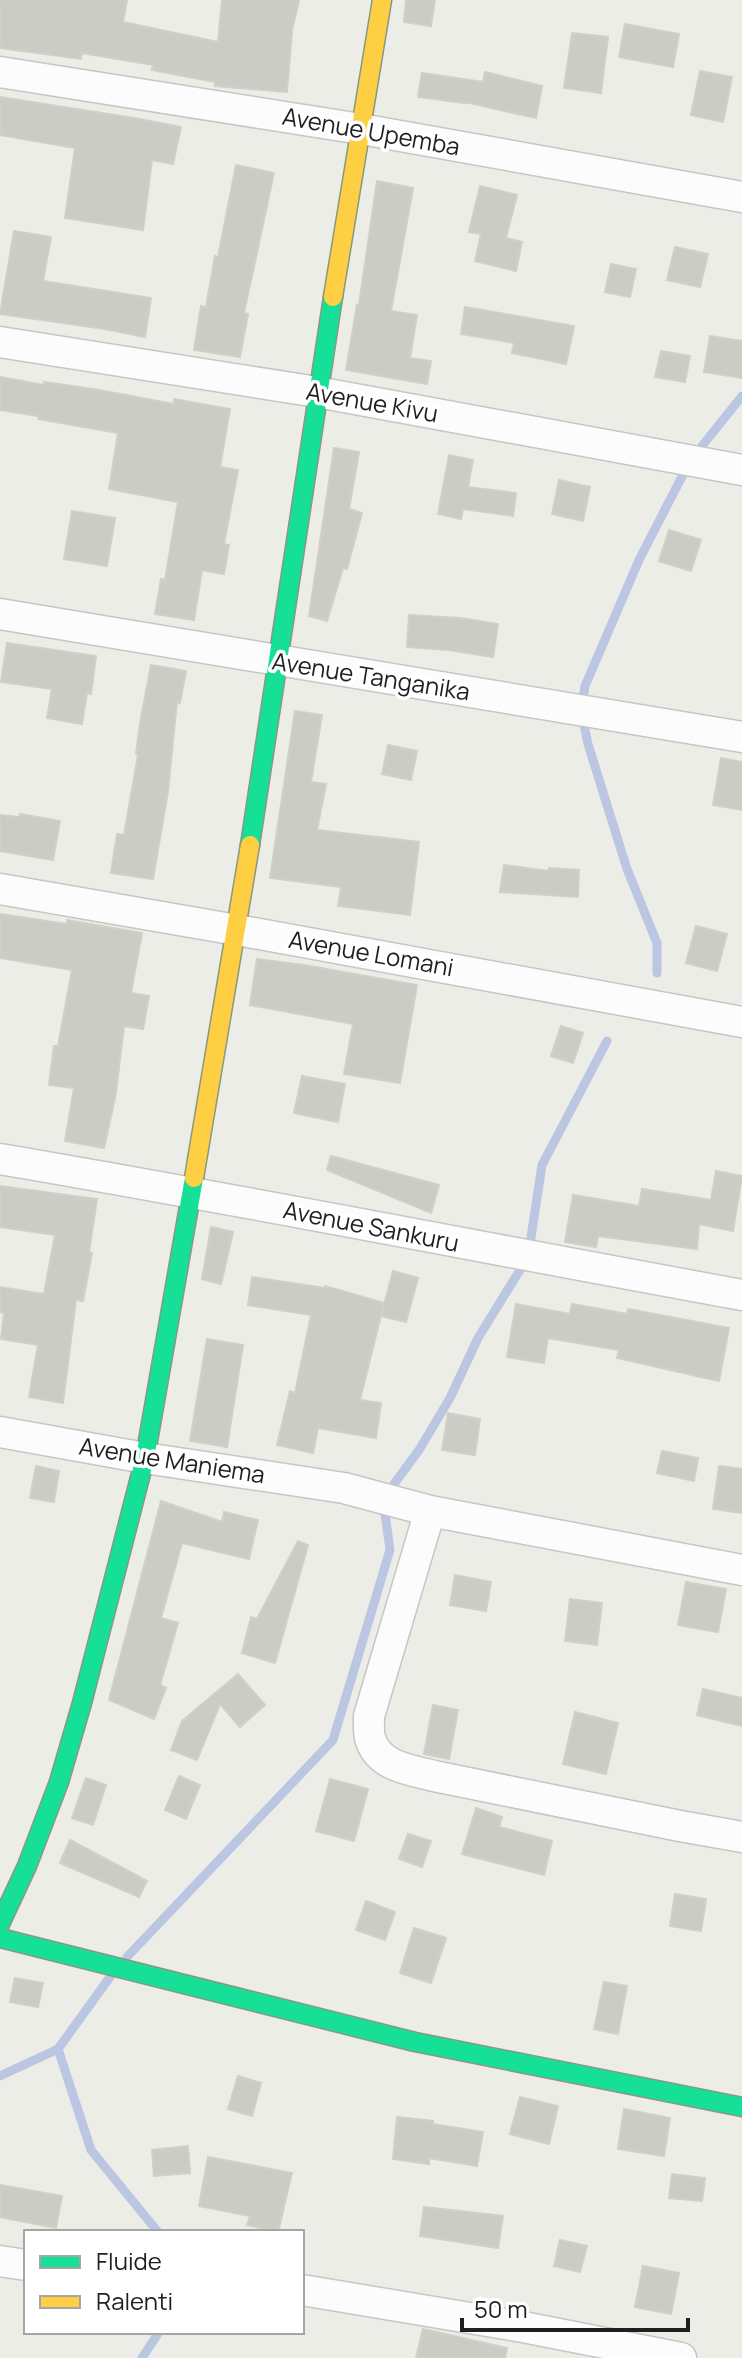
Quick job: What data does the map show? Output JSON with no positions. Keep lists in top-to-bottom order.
{
  "streets": {
    "street": [
      "Avenue Upemba",
      "Avenue Kivu",
      "Avenue Tanganika",
      "Avenue Lomani",
      "Avenue Sankuru",
      "Avenue Maniema"
    ]
  },
  "legend": ["Fluide", "Ralenti"],
  "scale_bar": "50 m"
}
